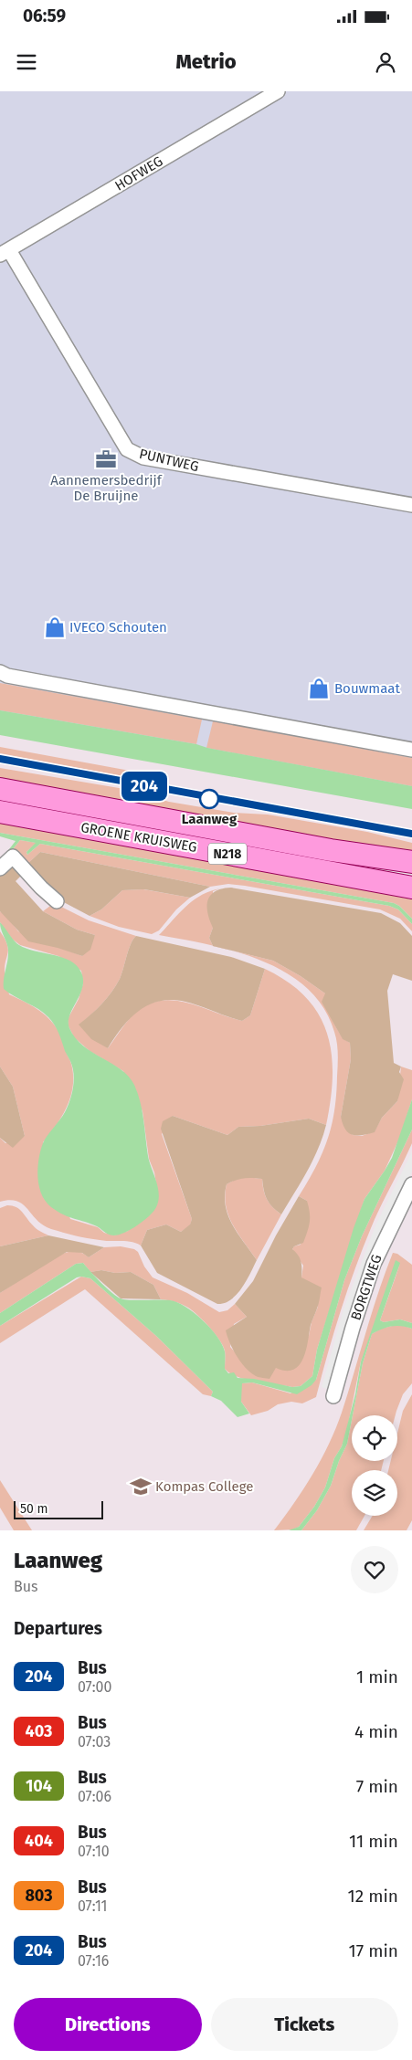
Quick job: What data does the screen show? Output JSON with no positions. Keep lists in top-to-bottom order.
{
  "streets": {
    "main road": ["GROENE KRUISWEG", "N218"],
    "street": ["HOFWEG", "PUNTWEG", "BORGTWEG"]
  },
  "crossings": [
    ["HOFWEG", "PUNTWEG"]
  ],
  "places": {
    "office": ["Aannemersbedrijf De Bruijne"],
    "shop": ["IVECO Schouten", "Bouwmaat"],
    "other": ["Laanweg"],
    "school or university": ["Kompas College"]
  },
  "lines": ["bus line 204"],
  "scale_bar": "50 m",
  "page": {
    "status": "06:59",
    "header": "Metrio",
    "on_map": "204",
    "scale": "50 m",
    "heading": [
      ["Laanweg", "Bus"],
      "Departures"
    ],
    "list": [
      {
        "mark": "204",
        "name": "Bus",
        "note": "07:00",
        "value": "1 min"
      },
      {
        "mark": "403",
        "name": "Bus",
        "note": "07:03",
        "value": "4 min"
      },
      {
        "mark": "104",
        "name": "Bus",
        "note": "07:06",
        "value": "7 min"
      },
      {
        "mark": "404",
        "name": "Bus",
        "note": "07:10",
        "value": "11 min"
      },
      {
        "mark": "803",
        "name": "Bus",
        "note": "07:11",
        "value": "12 min"
      },
      {
        "mark": "204",
        "name": "Bus",
        "note": "07:16",
        "value": "17 min"
      }
    ],
    "buttons": ["Directions", "Tickets"]
  }
}
